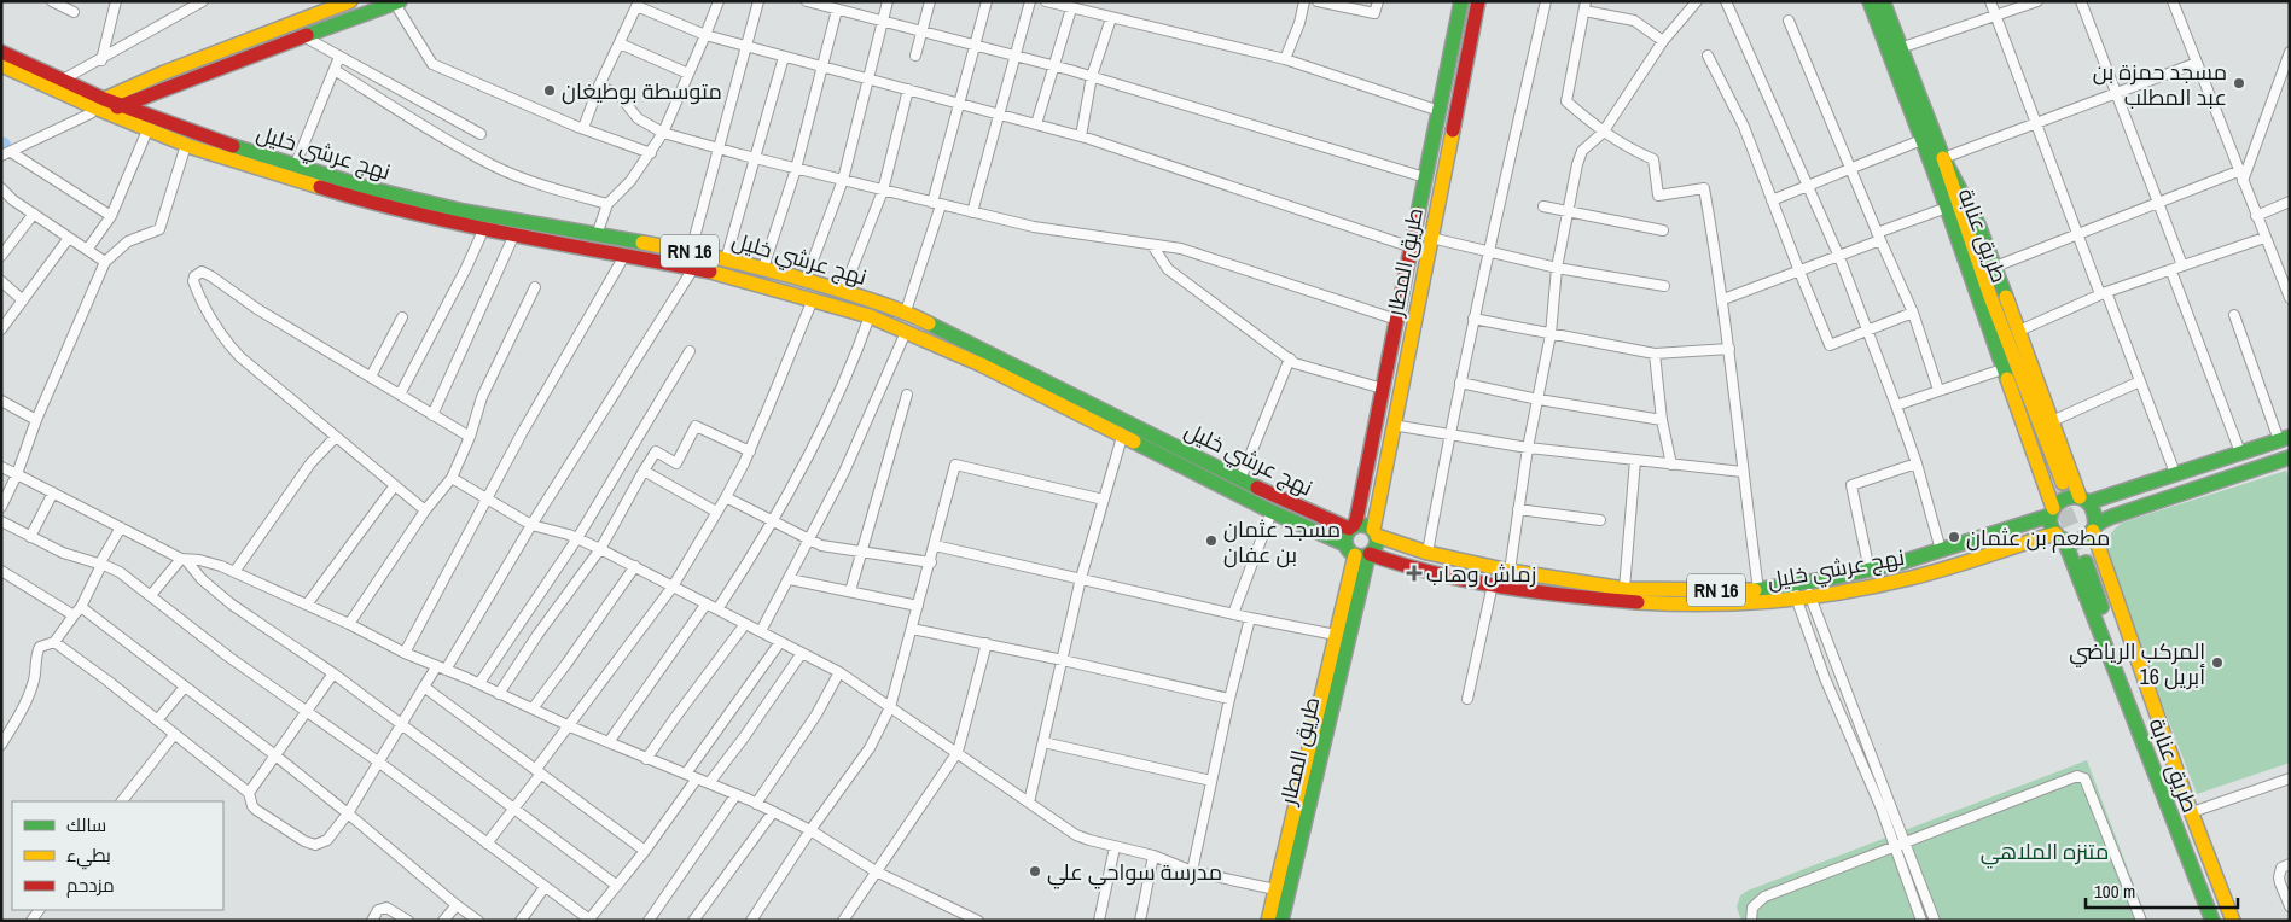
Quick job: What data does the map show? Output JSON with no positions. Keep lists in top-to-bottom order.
{
  "streets": {
    "main road": [
      "نهج عرشي خليل",
      "طريق عنابة",
      "RN 16",
      "طريق المطار"
    ]
  },
  "crossings": [
    ["نهج عرشي خليل", "طريق عنابة"],
    ["نهج عرشي خليل", "طريق المطار"]
  ],
  "parks": ["متنزه الملاهي"],
  "places": {
    "other": [
      "مسجد حمزة بن عبد المطلب",
      "متوسطة بوطيغان",
      "مطعم بن عثمان",
      "مسجد عثمان بن عفان",
      "المركب الرياضي 16 أبريل",
      "مدرسة سواحي علي"
    ],
    "health": ["زماش وهاب"]
  },
  "legend": ["سالك", "بطيء", "مزدحم"],
  "scale_bar": "100 m"
}
